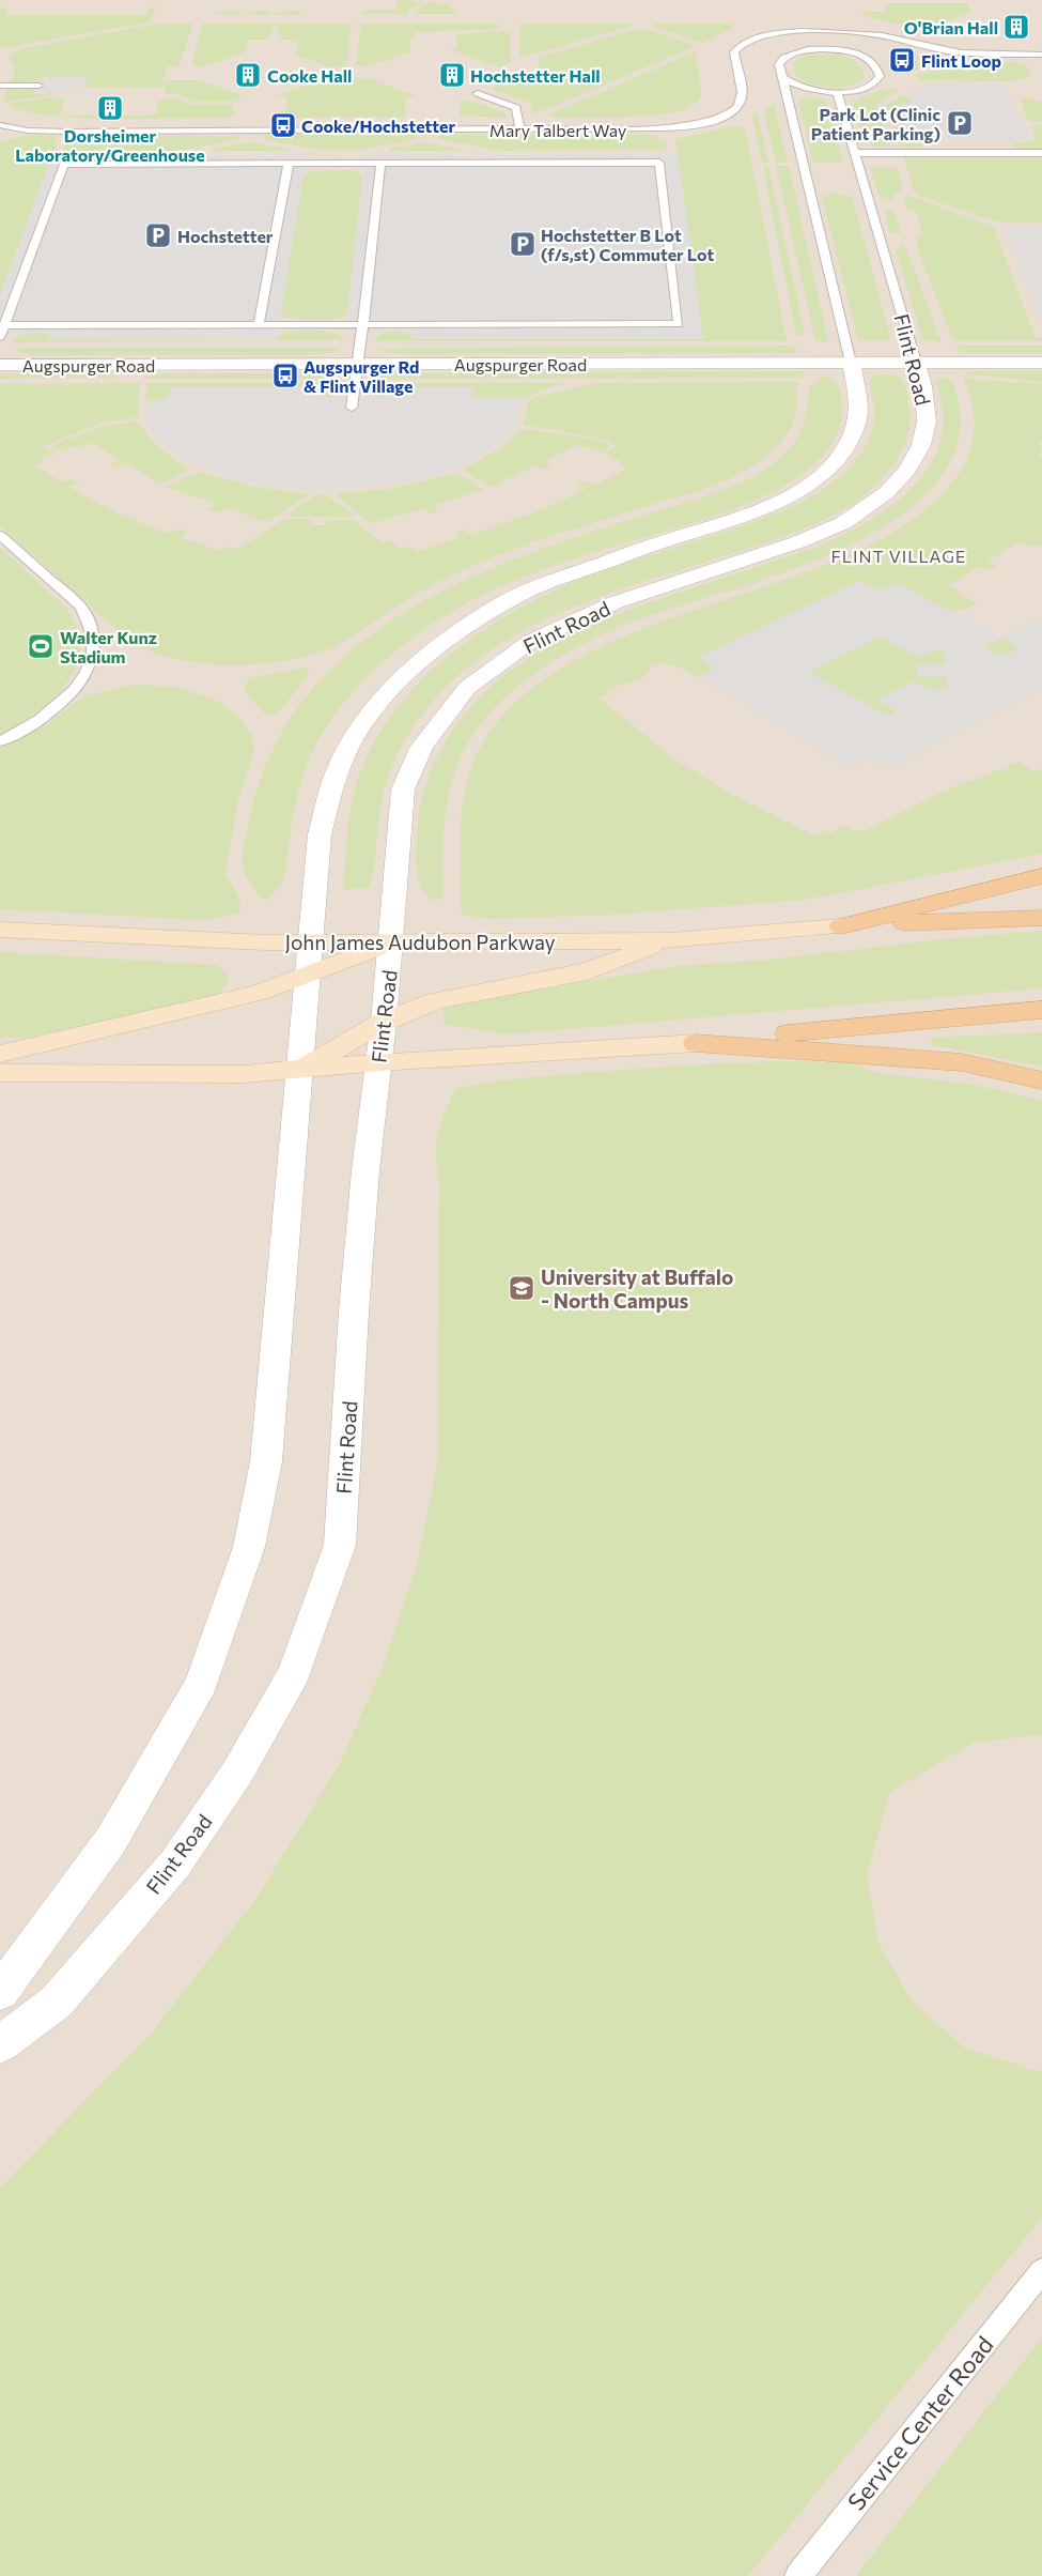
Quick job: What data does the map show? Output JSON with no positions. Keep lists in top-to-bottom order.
{
  "streets": {
    "main road": ["John James Audubon Parkway"],
    "street": ["Flint Road", "Augspurger Road"],
    "lane": ["Mary Talbert Way", "Service Center Road"]
  },
  "crossings": [
    ["Flint Road", "Augspurger Road"],
    ["Flint Road", "John James Audubon Parkway"]
  ],
  "districts": ["FLINT VILLAGE"],
  "places": {
    "building": [
      "O'Brian Hall",
      "Cooke Hall",
      "Hochstetter Hall",
      "Dorsheimer Laboratory/Greenhouse"
    ],
    "bus stop": ["Flint Loop", "Cooke/Hochstetter", "Augspurger Rd & Flint Village"],
    "parking": ["Park Lot (Clinic Patient Parking)", "Hochstetter", "Hochstetter B Lot (f/s,st) Commuter Lot"],
    "sports": ["Walter Kunz Stadium"],
    "school or university": ["University at Buffalo - North Campus"]
  }
}
